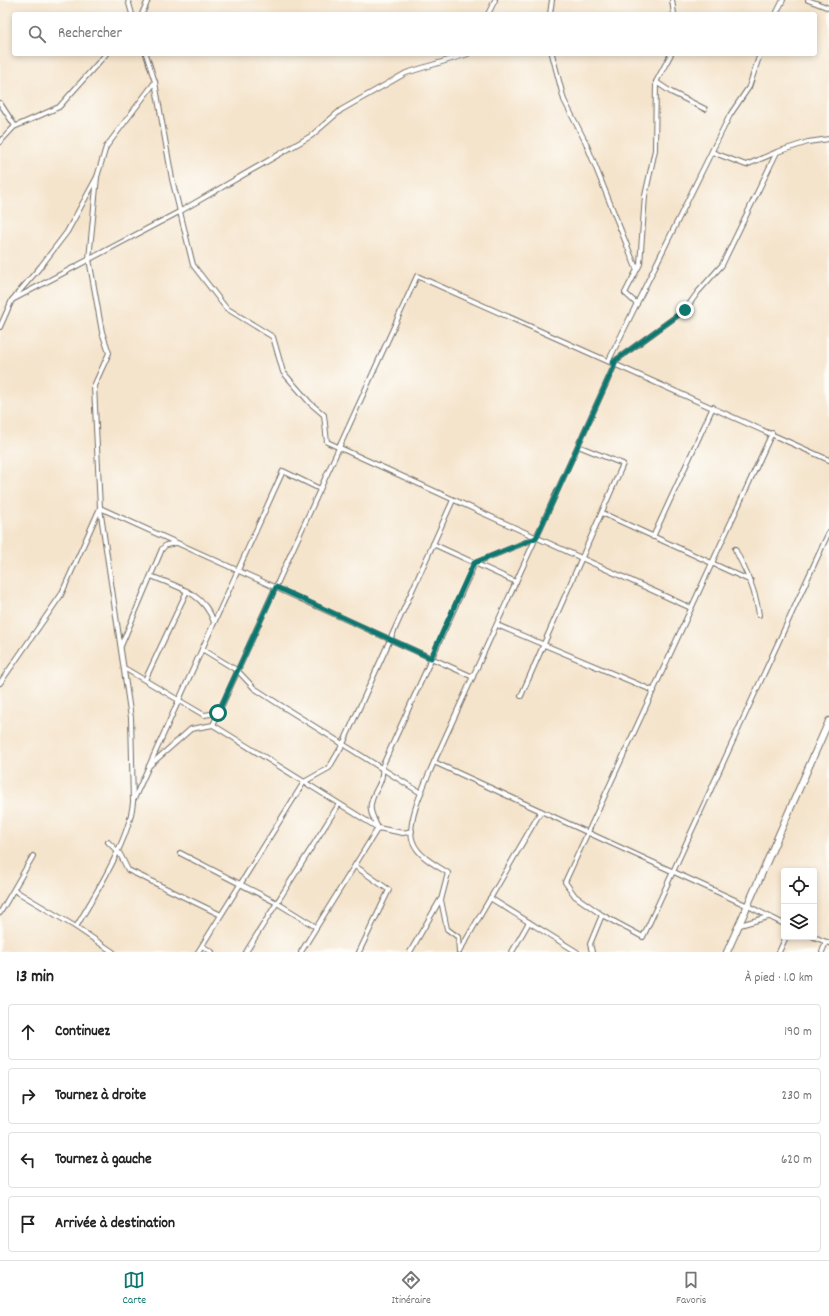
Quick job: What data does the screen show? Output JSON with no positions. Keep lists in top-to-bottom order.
{
  "page": {
    "search": "Rechercher",
    "heading": ["13 min", "À pied · 1.0 km"],
    "list": [
      ["Continuez", "190 m"],
      ["Tournez à droite", "230 m"],
      ["Tournez à gauche", "620 m"],
      "Arrivée à destination"
    ],
    "nav": ["Carte", "Itinéraire", "Favoris"]
  }
}
